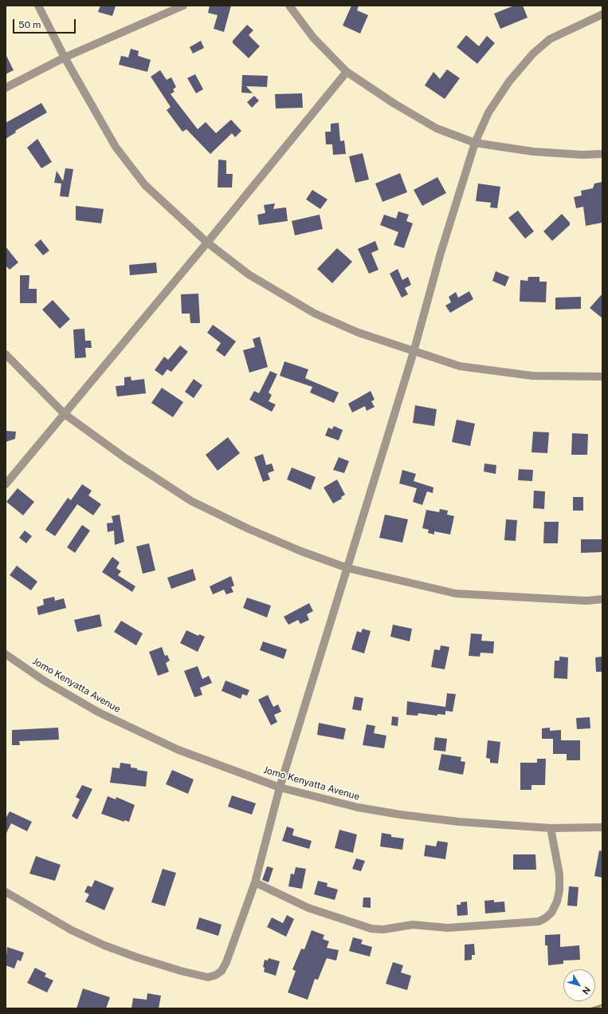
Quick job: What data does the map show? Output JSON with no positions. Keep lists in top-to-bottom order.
{
  "streets": {
    "street": ["Jomo Kenyatta Avenue"]
  },
  "scale_bar": "50 m",
  "north": "bottom right"
}
